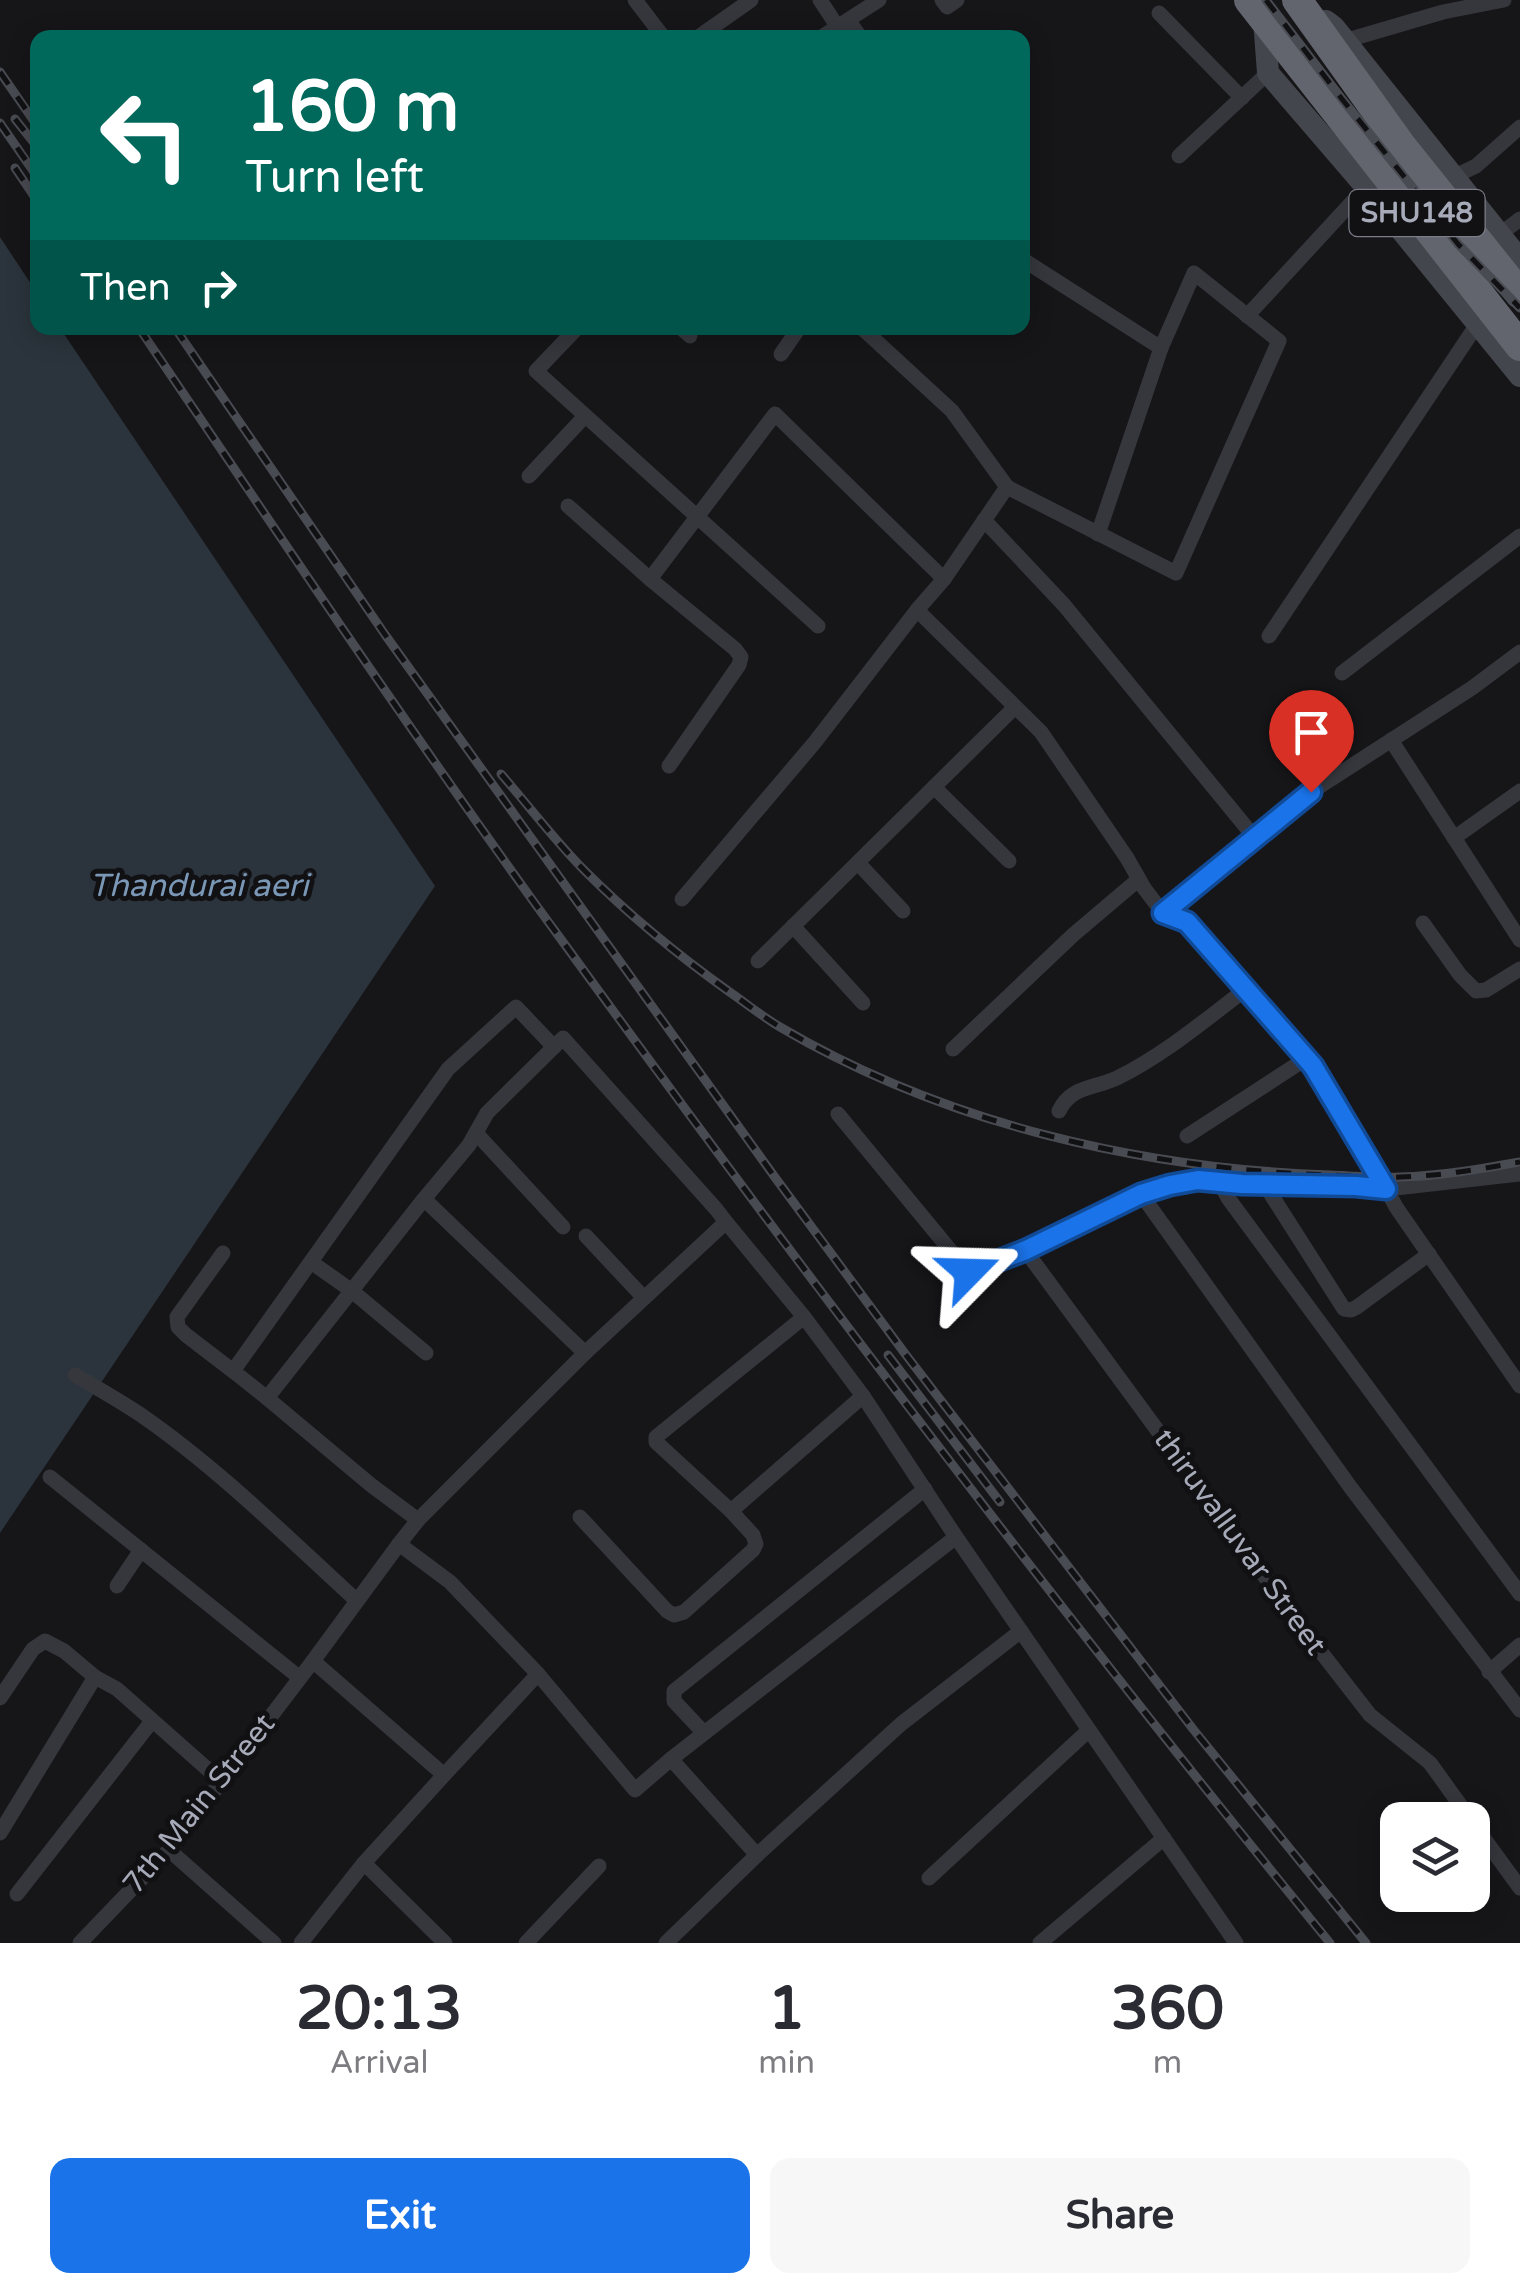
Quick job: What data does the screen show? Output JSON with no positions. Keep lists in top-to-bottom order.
{
  "streets": {
    "highway": ["SHU148"],
    "street": ["thiruvalluvar Street", "7th Main Street"]
  },
  "water": ["Thandurai aeri"],
  "page": {
    "turn": ["160 m", "Turn left"],
    "then": "Then",
    "eta": [
      "20:13",
      "Arrival",
      "1",
      "min",
      "360",
      "m"
    ],
    "buttons": ["Exit", "Share"]
  }
}
